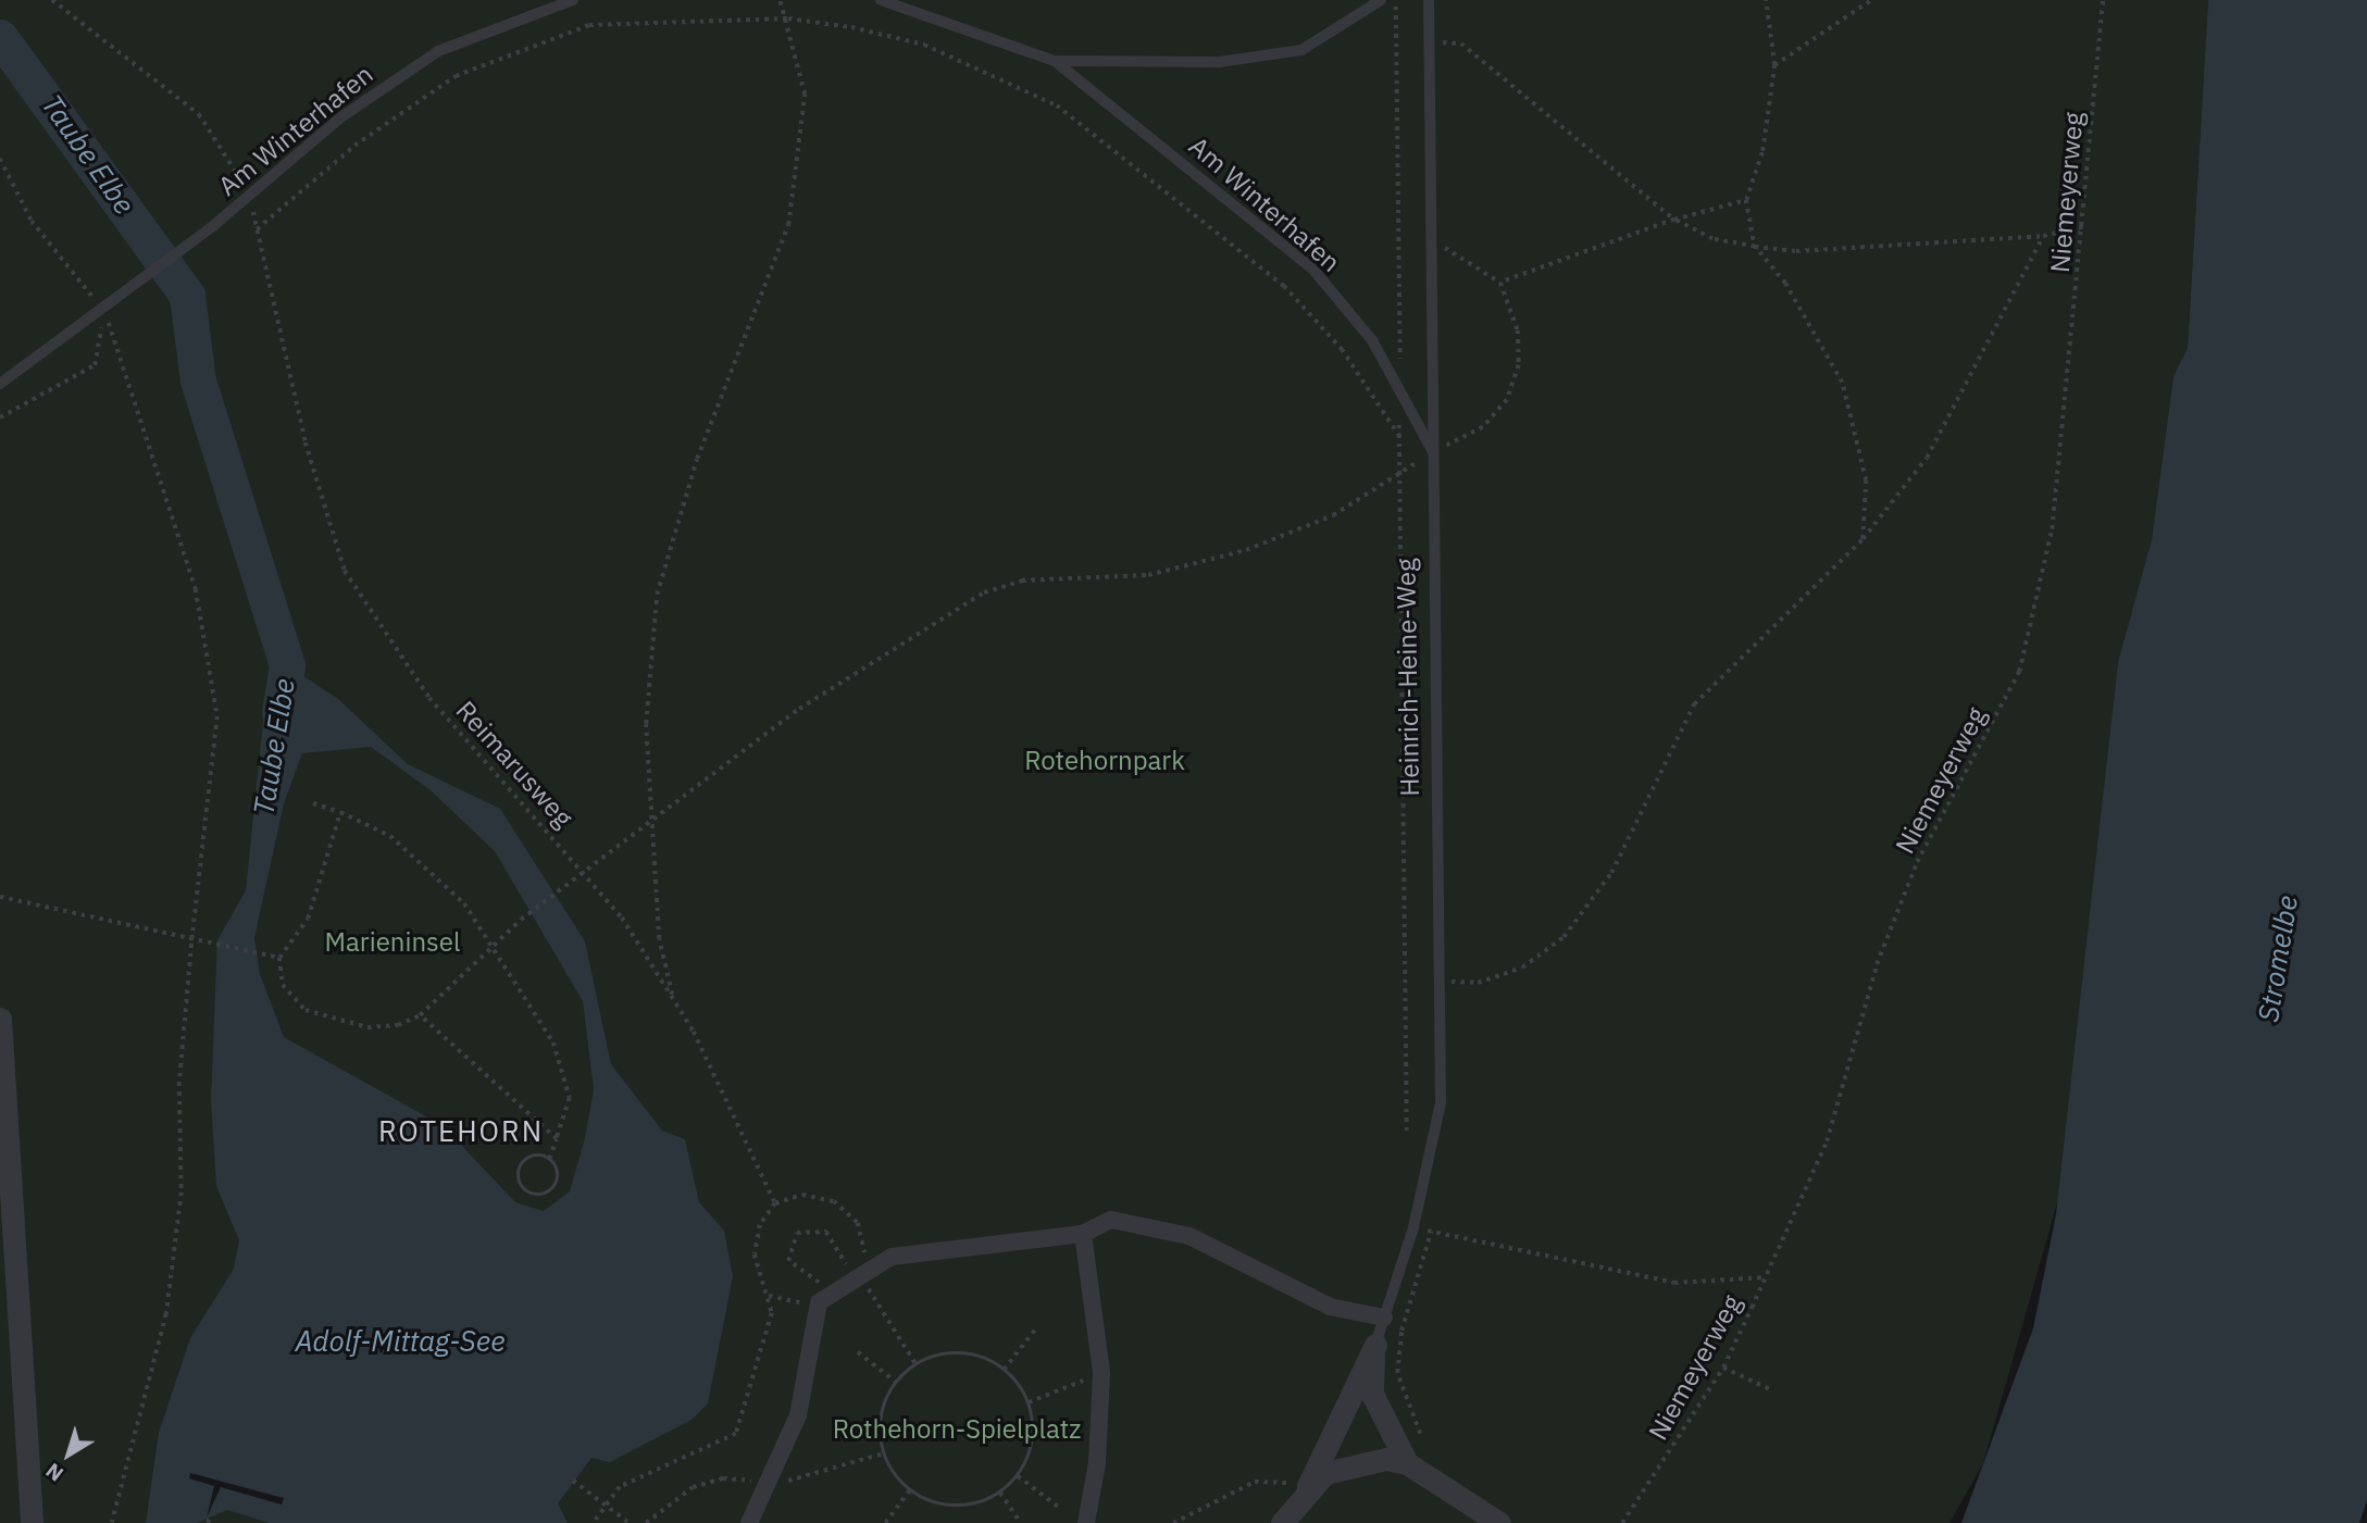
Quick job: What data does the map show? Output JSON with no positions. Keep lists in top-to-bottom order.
{
  "streets": {
    "street": ["Heinrich-Heine-Weg"],
    "lane": ["Am Winterhafen"],
    "path": ["Niemeyerweg", "Reimarusweg"]
  },
  "crossings": [
    ["Am Winterhafen", "Heinrich-Heine-Weg"],
    ["Am Winterhafen", "Reimarusweg"]
  ],
  "districts": ["ROTEHORN"],
  "water": ["Taube Elbe", "Stromelbe", "Adolf-Mittag-See"],
  "parks": ["Rotehornpark", "Marieninsel", "Rothehorn-Spielplatz"],
  "north": "bottom left"
}
